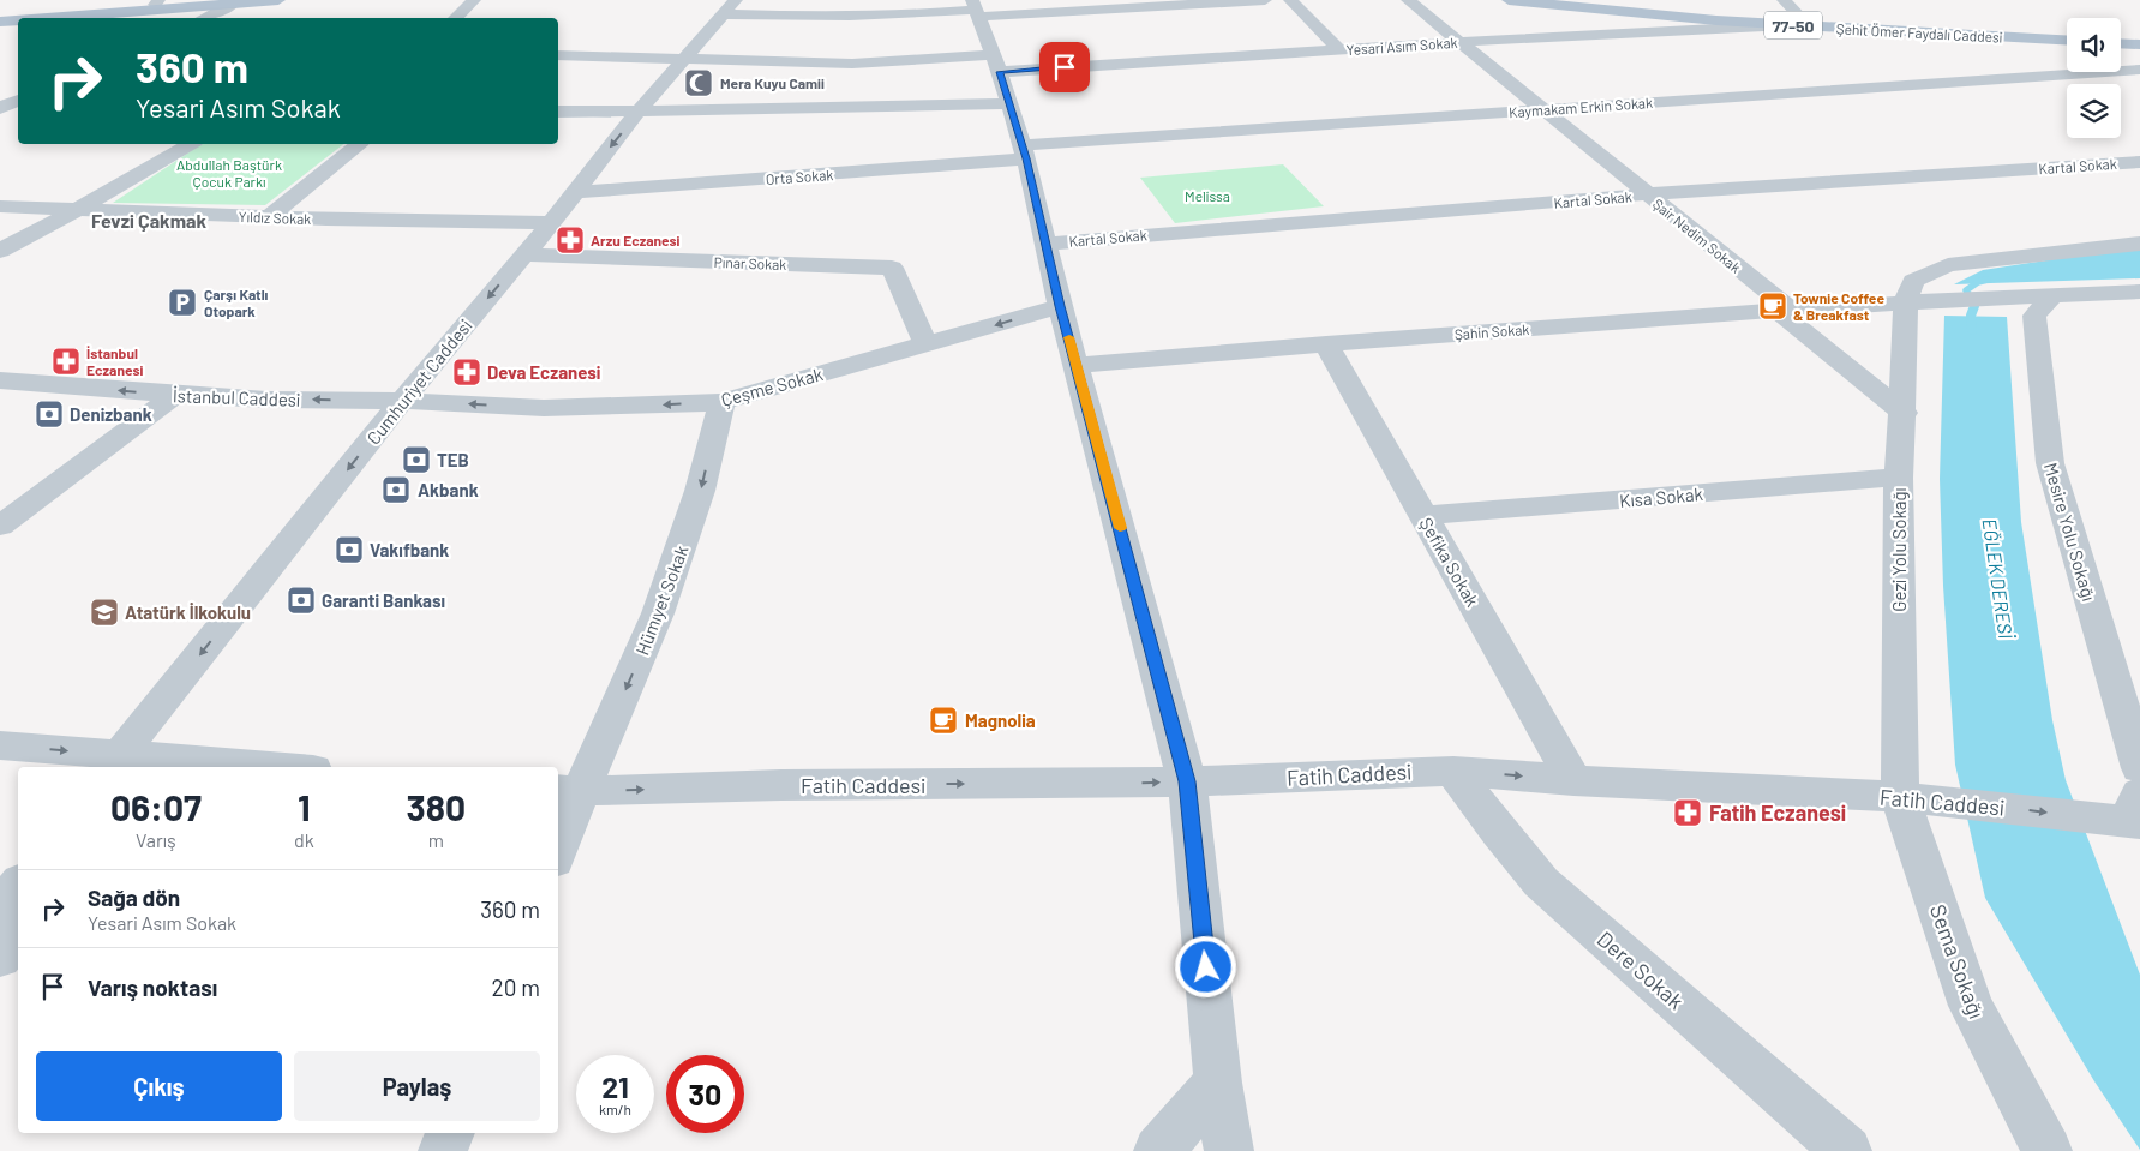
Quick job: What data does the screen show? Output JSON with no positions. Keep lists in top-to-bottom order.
{
  "streets": {
    "main road": ["77-50", "Şehit Ömer Faydalı Caddesi"],
    "street": [
      "Yesari Asım Sokak",
      "Kaymakam Erkin Sokak",
      "Kartal Sokak",
      "Orta Sokak",
      "Yıldız Sokak",
      "Şair Nedim Sokak",
      "Pınar Sokak",
      "Şahin Sokak",
      "Cumhuriyet Caddesi",
      "Çeşme Sokak",
      "İstanbul Caddesi",
      "Kısa Sokak",
      "Mesire Yolu Sokağı",
      "Gezi Yolu Sokağı",
      "Şefika Sokak",
      "Hümıyet Sokak",
      "Fatih Caddesi",
      "Sema Sokağı",
      "Dere Sokak"
    ]
  },
  "crossings": [
    ["Şehit Ömer Faydalı Caddesi", "Yesari Asım Sokak"],
    ["Yesari Asım Sokak", "Şair Nedim Sokak"],
    ["Yesari Asım Sokak", "Cumhuriyet Caddesi"],
    ["Kaymakam Erkin Sokak", "Orta Sokak"],
    ["Kaymakam Erkin Sokak", "Şair Nedim Sokak"],
    ["Kartal Sokak", "Şair Nedim Sokak"],
    ["Orta Sokak", "Cumhuriyet Caddesi"],
    ["Yıldız Sokak", "Cumhuriyet Caddesi"],
    ["Şair Nedim Sokak", "Şahin Sokak"],
    ["Şair Nedim Sokak", "Gezi Yolu Sokağı"],
    ["Pınar Sokak", "Cumhuriyet Caddesi"],
    ["Pınar Sokak", "Çeşme Sokak"],
    ["Şahin Sokak", "Mesire Yolu Sokağı"],
    ["Şahin Sokak", "Gezi Yolu Sokağı"],
    ["Şahin Sokak", "Şefika Sokak"],
    ["Cumhuriyet Caddesi", "Çeşme Sokak"],
    ["Cumhuriyet Caddesi", "İstanbul Caddesi"],
    ["Çeşme Sokak", "İstanbul Caddesi"],
    ["Çeşme Sokak", "Hümıyet Sokak"],
    ["Kısa Sokak", "Gezi Yolu Sokağı"],
    ["Kısa Sokak", "Şefika Sokak"],
    ["Gezi Yolu Sokağı", "Fatih Caddesi"],
    ["Gezi Yolu Sokağı", "Sema Sokağı"],
    ["Şefika Sokak", "Fatih Caddesi"],
    ["Hümıyet Sokak", "Fatih Caddesi"],
    ["Fatih Caddesi", "Sema Sokağı"],
    ["Fatih Caddesi", "Dere Sokak"]
  ],
  "one_way": ["İstanbul Caddesi", "Hümıyet Sokak", "Fatih Caddesi"],
  "districts": ["Fevzi Çakmak"],
  "water": ["EĞLEK DERESİ"],
  "parks": ["Abdullah Baştürk Çocuk Parkı", "Melissa"],
  "places": {
    "mosque": ["Mera Kuyu Camii"],
    "pharmacy": [
      "Arzu Eczanesi",
      "İstanbul Eczanesi",
      "Deva Eczanesi",
      "Fatih Eczanesi"
    ],
    "parking": ["Çarşı Katlı Otopark"],
    "cafe": ["Townie Coffee & Breakfast", "Magnolia"],
    "bank": [
      "Denizbank",
      "TEB",
      "Akbank",
      "Vakıfbank",
      "Garanti Bankası"
    ],
    "school or university": ["Atatürk İlkokulu"]
  },
  "page": {
    "turn": ["360 m", "Yesari Asım Sokak"],
    "eta": [
      "06:07",
      "Varış",
      "1",
      "dk",
      "380",
      "m"
    ],
    "list": [
      {
        "name": "Sağa dön",
        "note": "Yesari Asım Sokak",
        "value": "360 m"
      },
      {
        "name": "Varış noktası",
        "value": "20 m"
      }
    ],
    "buttons": ["Çıkış", "Paylaş"],
    "speed": "21 km/h",
    "limit": "30"
  }
}
